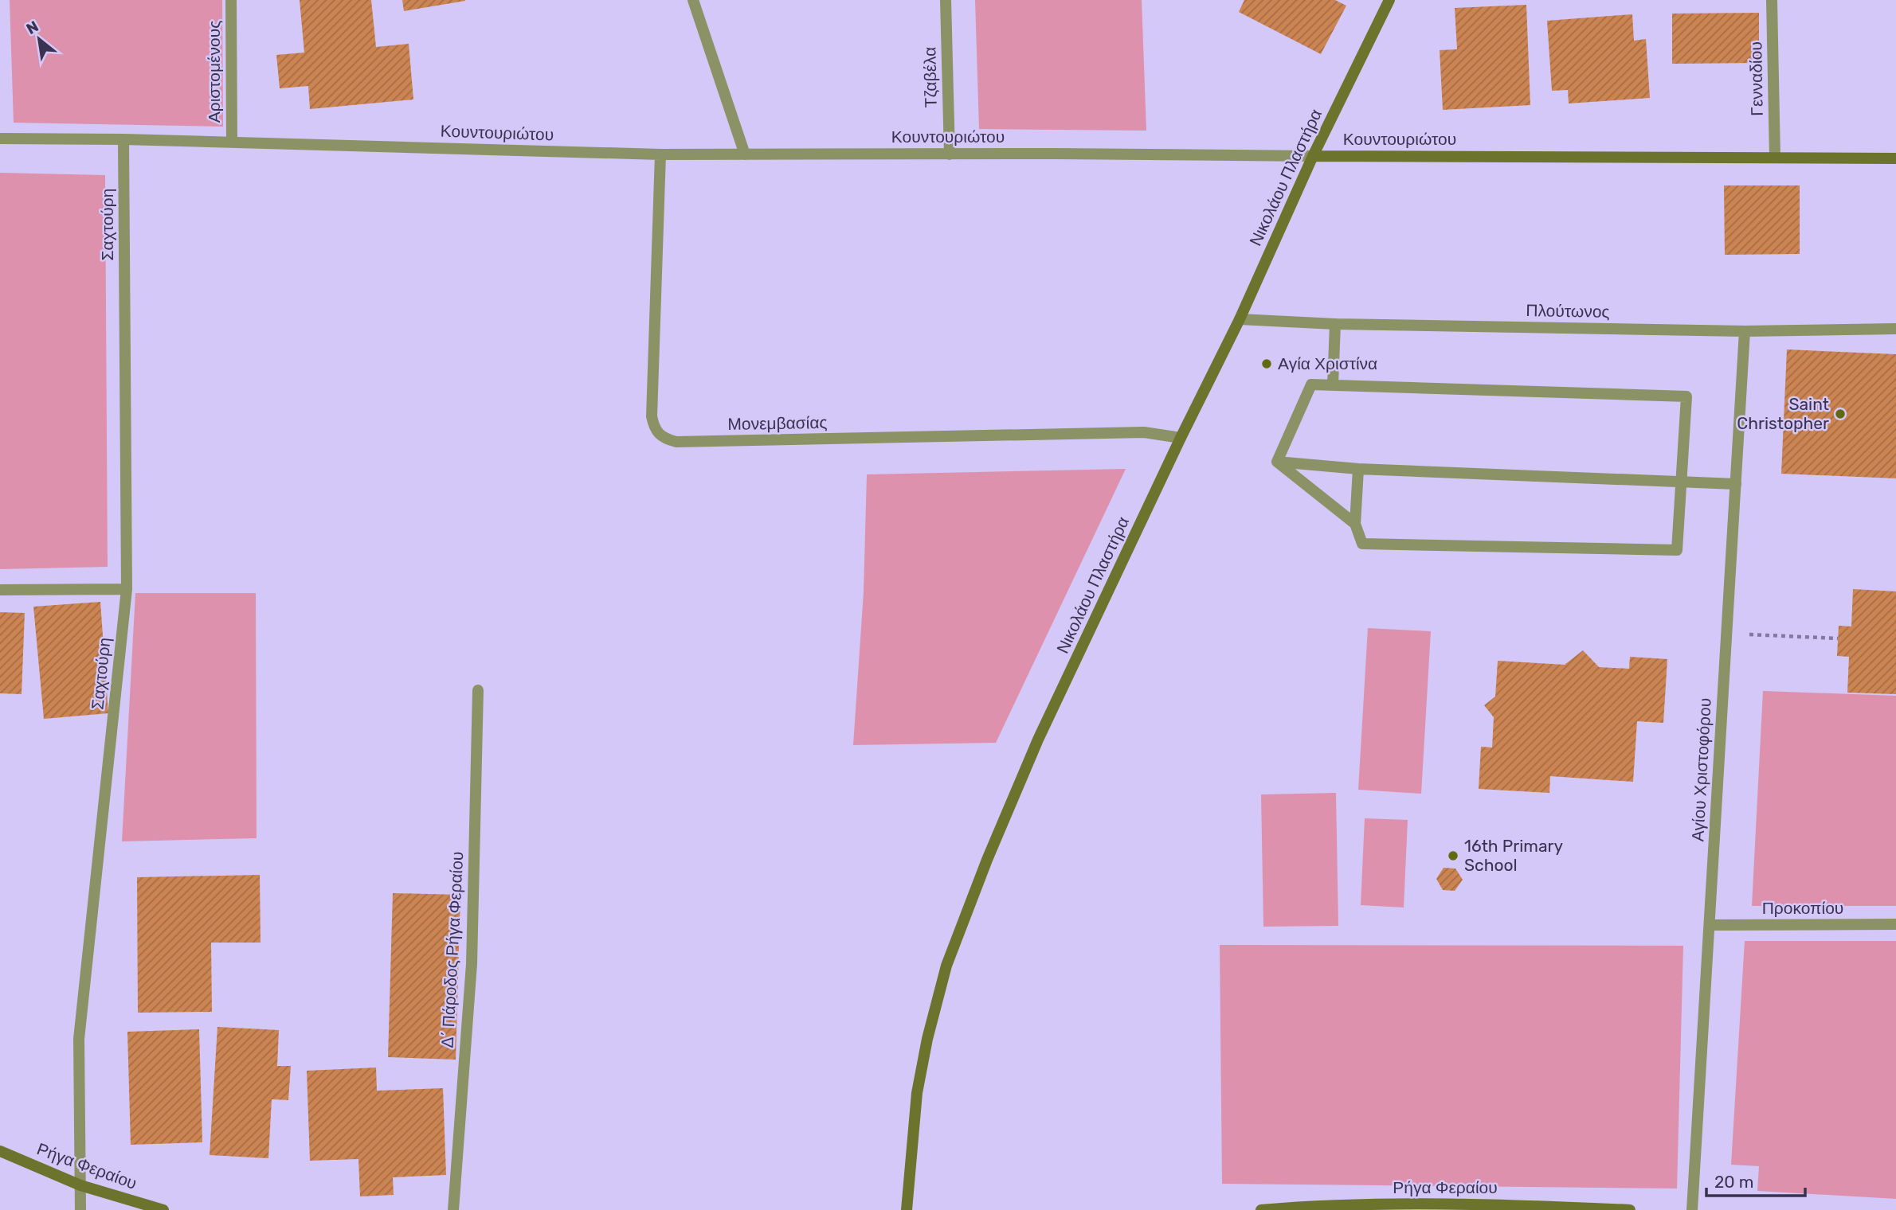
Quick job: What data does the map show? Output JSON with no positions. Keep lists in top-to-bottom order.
{
  "streets": {
    "main road": ["Κουντουριώτου", "Νικολάου Πλαστήρα", "Ρήγα Φεραίου"],
    "street": [
      "Αριστομένους",
      "Τζαβέλα",
      "Γενναδίου",
      "Σαχτούρη",
      "Πλούτωνος",
      "Μονεμβασίας",
      "Αγίου Χριστοφόρου",
      "Προκοπίου",
      "Δ΄ Πάροδος Ρήγα Φεραίου"
    ]
  },
  "crossings": [
    ["Αριστομένους", "Κουντουριώτου"],
    ["Τζαβέλα", "Κουντουριώτου"],
    ["Γενναδίου", "Κουντουριώτου"],
    ["Κουντουριώτου", "Νικολάου Πλαστήρα"],
    ["Κουντουριώτου", "Σαχτούρη"],
    ["Κουντουριώτου", "Μονεμβασίας"],
    ["Νικολάου Πλαστήρα", "Πλούτωνος"],
    ["Νικολάου Πλαστήρα", "Μονεμβασίας"],
    ["Σαχτούρη", "Ρήγα Φεραίου"],
    ["Πλούτωνος", "Αγίου Χριστοφόρου"],
    ["Αγίου Χριστοφόρου", "Προκοπίου"]
  ],
  "places": ["Αγία Χριστίνα", "Saint Christopher", "16th Primary School"],
  "scale_bar": "20 m",
  "north": "top left"
}
